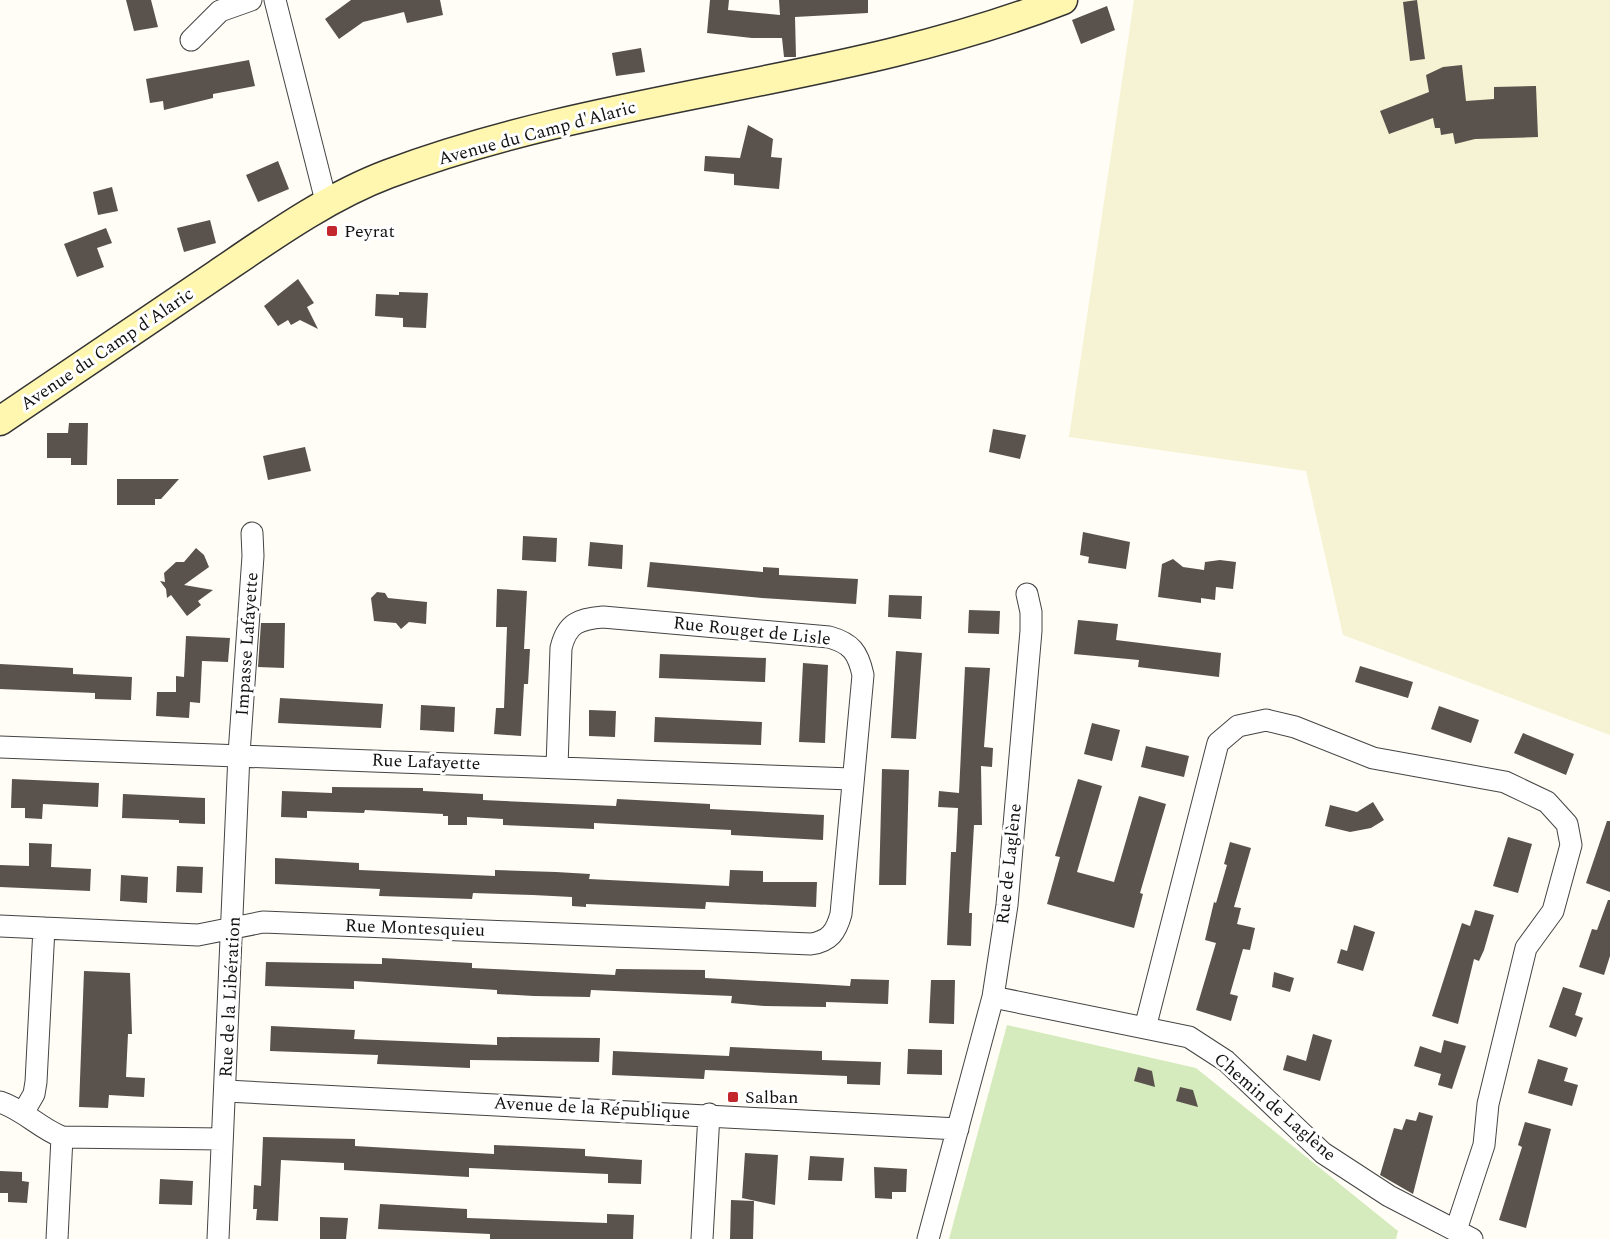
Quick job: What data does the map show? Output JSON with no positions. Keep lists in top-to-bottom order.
{
  "streets": {
    "main road": ["Avenue du Camp d'Alaric"],
    "street": [
      "Rue Rouget de Lisle",
      "Impasse Lafayette",
      "Rue Lafayette",
      "Rue de Laglène",
      "Rue Montesquieu",
      "Rue de la Libération",
      "Chemin de Laglène",
      "Avenue de la République"
    ]
  },
  "crossings": [
    ["Rue Rouget de Lisle", "Rue Lafayette"],
    ["Rue Rouget de Lisle", "Rue Montesquieu"],
    ["Impasse Lafayette", "Rue Lafayette"],
    ["Impasse Lafayette", "Rue de la Libération"],
    ["Rue Lafayette", "Rue de la Libération"],
    ["Rue de Laglène", "Chemin de Laglène"],
    ["Rue de Laglène", "Avenue de la République"],
    ["Rue Montesquieu", "Rue de la Libération"],
    ["Rue de la Libération", "Avenue de la République"]
  ],
  "places": {
    "transit": ["Peyrat", "Salban"]
  }
}
